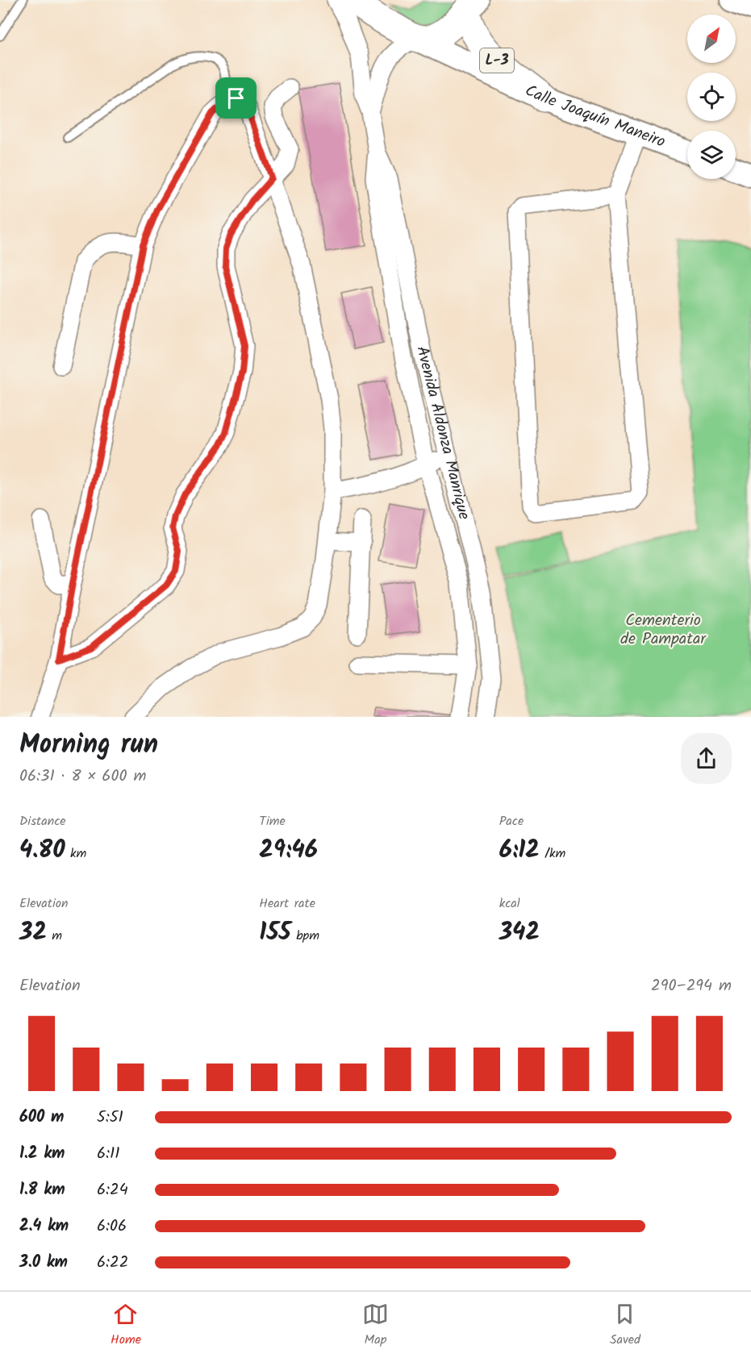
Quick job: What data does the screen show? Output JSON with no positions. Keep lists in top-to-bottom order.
{
  "streets": {
    "main road": ["L-3"],
    "street": ["Calle Joaquín Maneiro", "Avenida Aldonza Manrique"]
  },
  "crossings": [
    ["L-3", "Calle Joaquín Maneiro"],
    ["L-3", "Avenida Aldonza Manrique"],
    ["Calle Joaquín Maneiro", "Avenida Aldonza Manrique"]
  ],
  "parks": ["Cementerio de Pampatar"],
  "north": "top right",
  "page": {
    "heading": ["Morning run", "06:31 · 8 × 600 m"],
    "stats": [
      ["Distance", "4.80 km"],
      ["Time", "29:46"],
      ["Pace", "6:12 /km"],
      ["Elevation", "32 m"],
      ["Heart rate", "155 bpm"],
      ["kcal", "342"]
    ],
    "chart": ["Elevation", "290–294 m"],
    "list": [
      {
        "name": "600 m",
        "note": "5:51"
      },
      {
        "name": "1.2 km",
        "note": "6:11"
      },
      {
        "name": "1.8 km",
        "note": "6:24"
      },
      {
        "name": "2.4 km",
        "note": "6:06"
      },
      {
        "name": "3.0 km",
        "note": "6:22"
      }
    ],
    "tabs": ["Home", "Map", "Saved"]
  }
}
